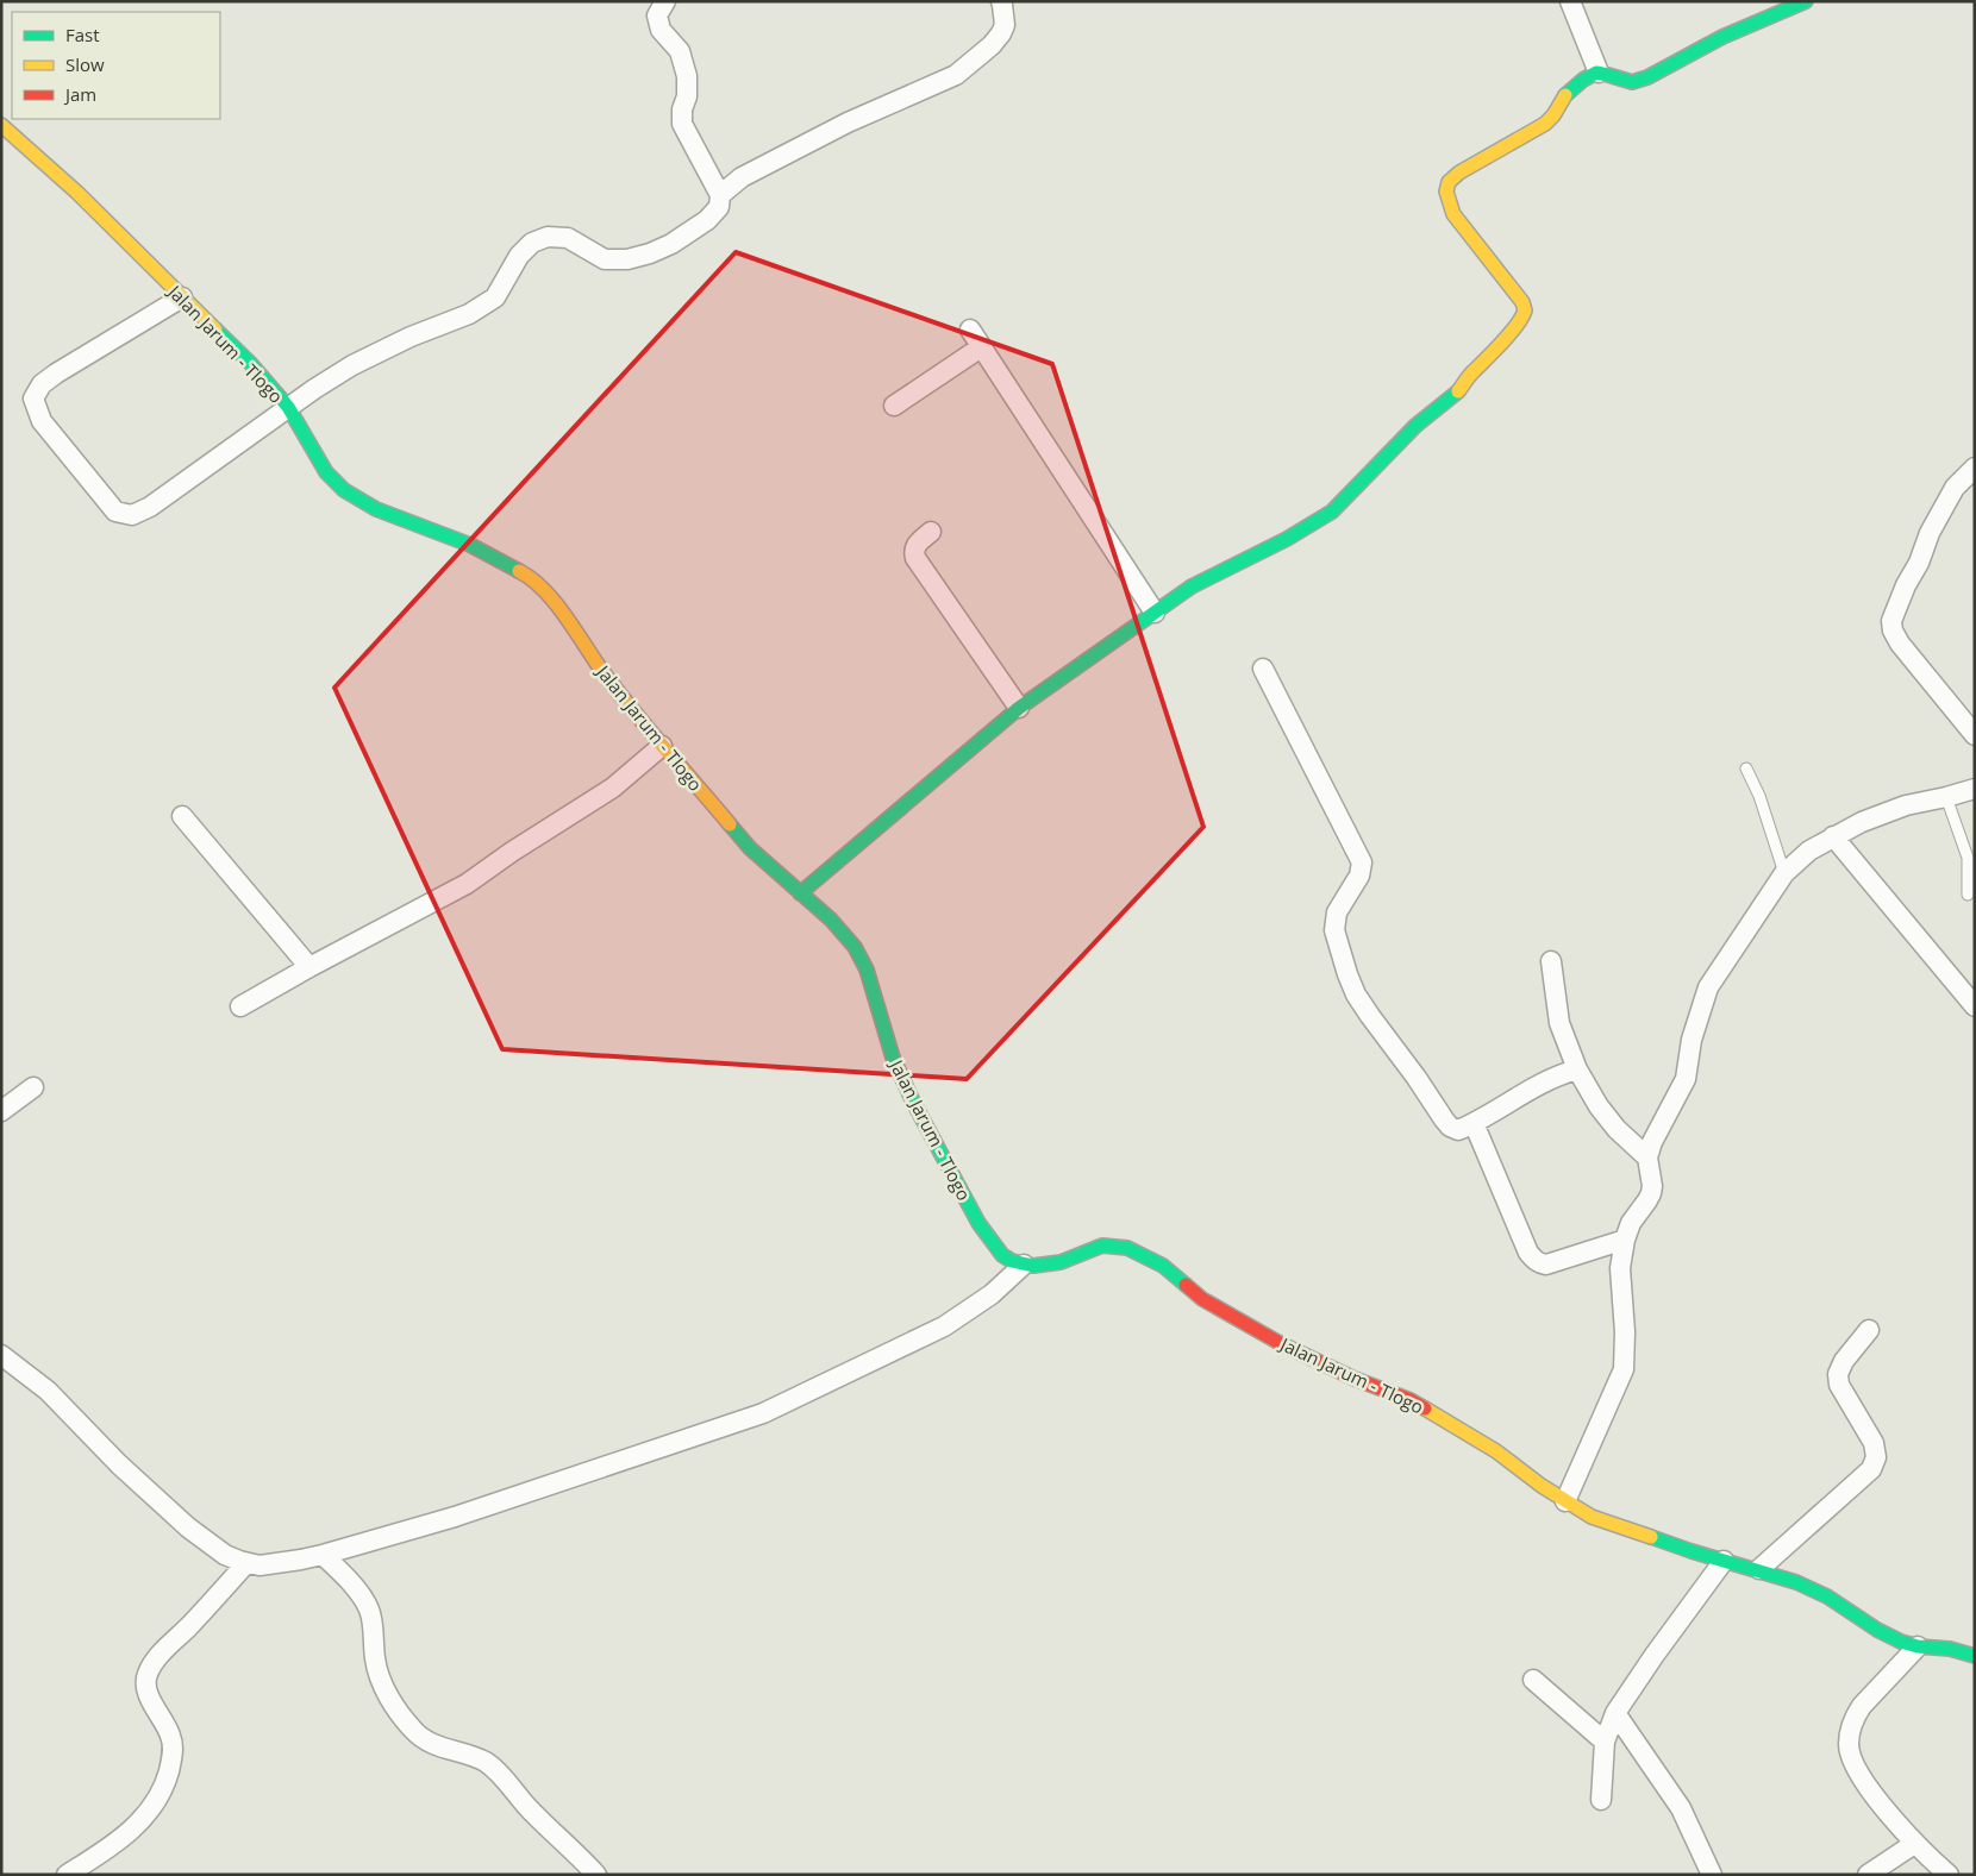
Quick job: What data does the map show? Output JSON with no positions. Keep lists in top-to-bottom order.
{
  "streets": {
    "street": ["Jalan Jarum - Tlogo"]
  },
  "legend": ["Fast", "Slow", "Jam"]
}
